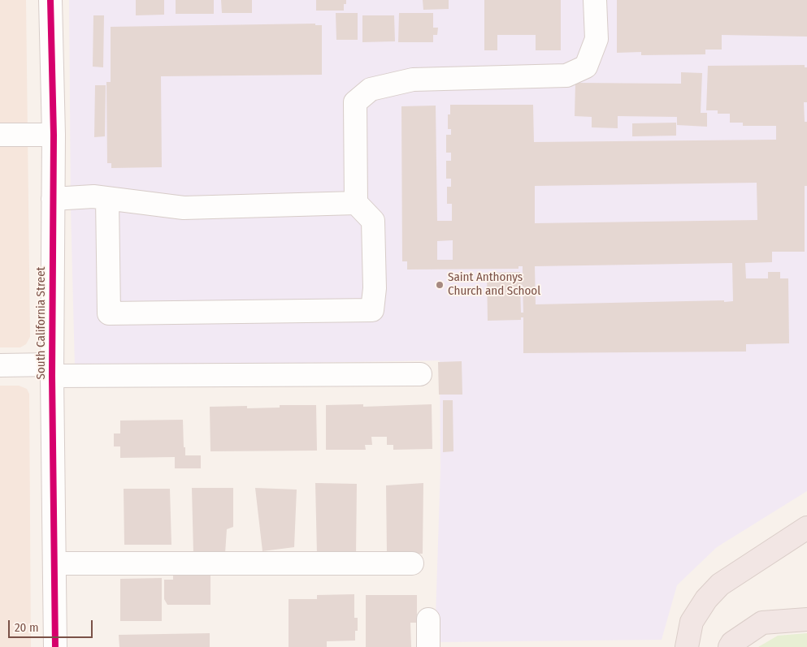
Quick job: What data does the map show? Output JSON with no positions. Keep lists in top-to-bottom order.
{
  "streets": {
    "street": ["South California Street"]
  },
  "places": ["Saint Anthonys Church and School"],
  "scale_bar": "20 m"
}
